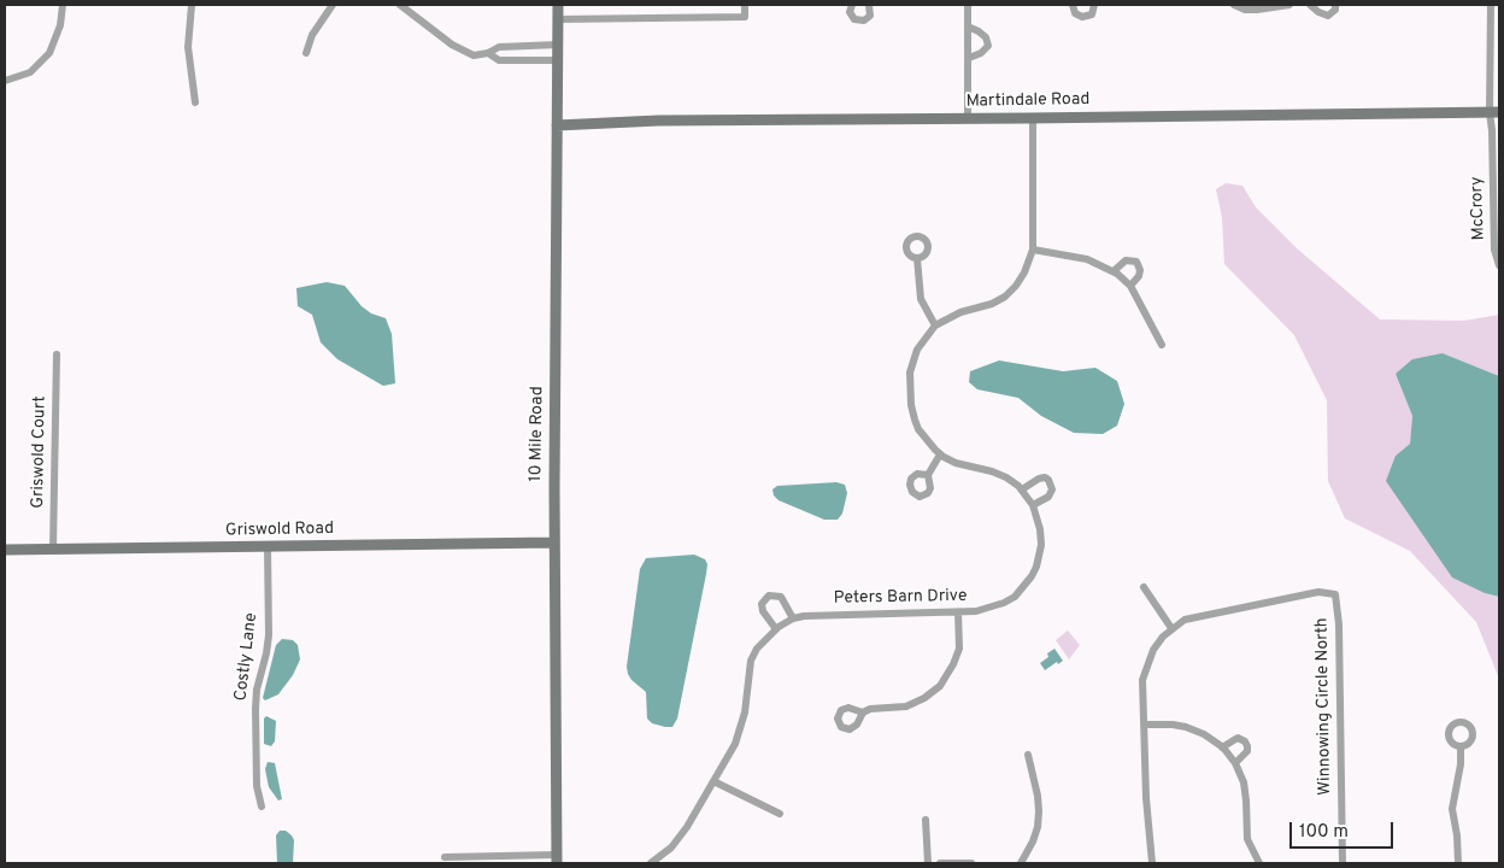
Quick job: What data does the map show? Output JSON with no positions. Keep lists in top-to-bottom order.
{
  "streets": {
    "street": [
      "Martindale Road",
      "McCrory",
      "10 Mile Road",
      "Griswold Court",
      "Griswold Road",
      "Peters Barn Drive",
      "Costly Lane",
      "Winnowing Circle North"
    ]
  },
  "crossings": [
    ["Martindale Road", "McCrory"],
    ["Martindale Road", "10 Mile Road"],
    ["Martindale Road", "Peters Barn Drive"],
    ["10 Mile Road", "Griswold Road"],
    ["Griswold Court", "Griswold Road"],
    ["Griswold Road", "Costly Lane"]
  ],
  "scale_bar": "100 m"
}
